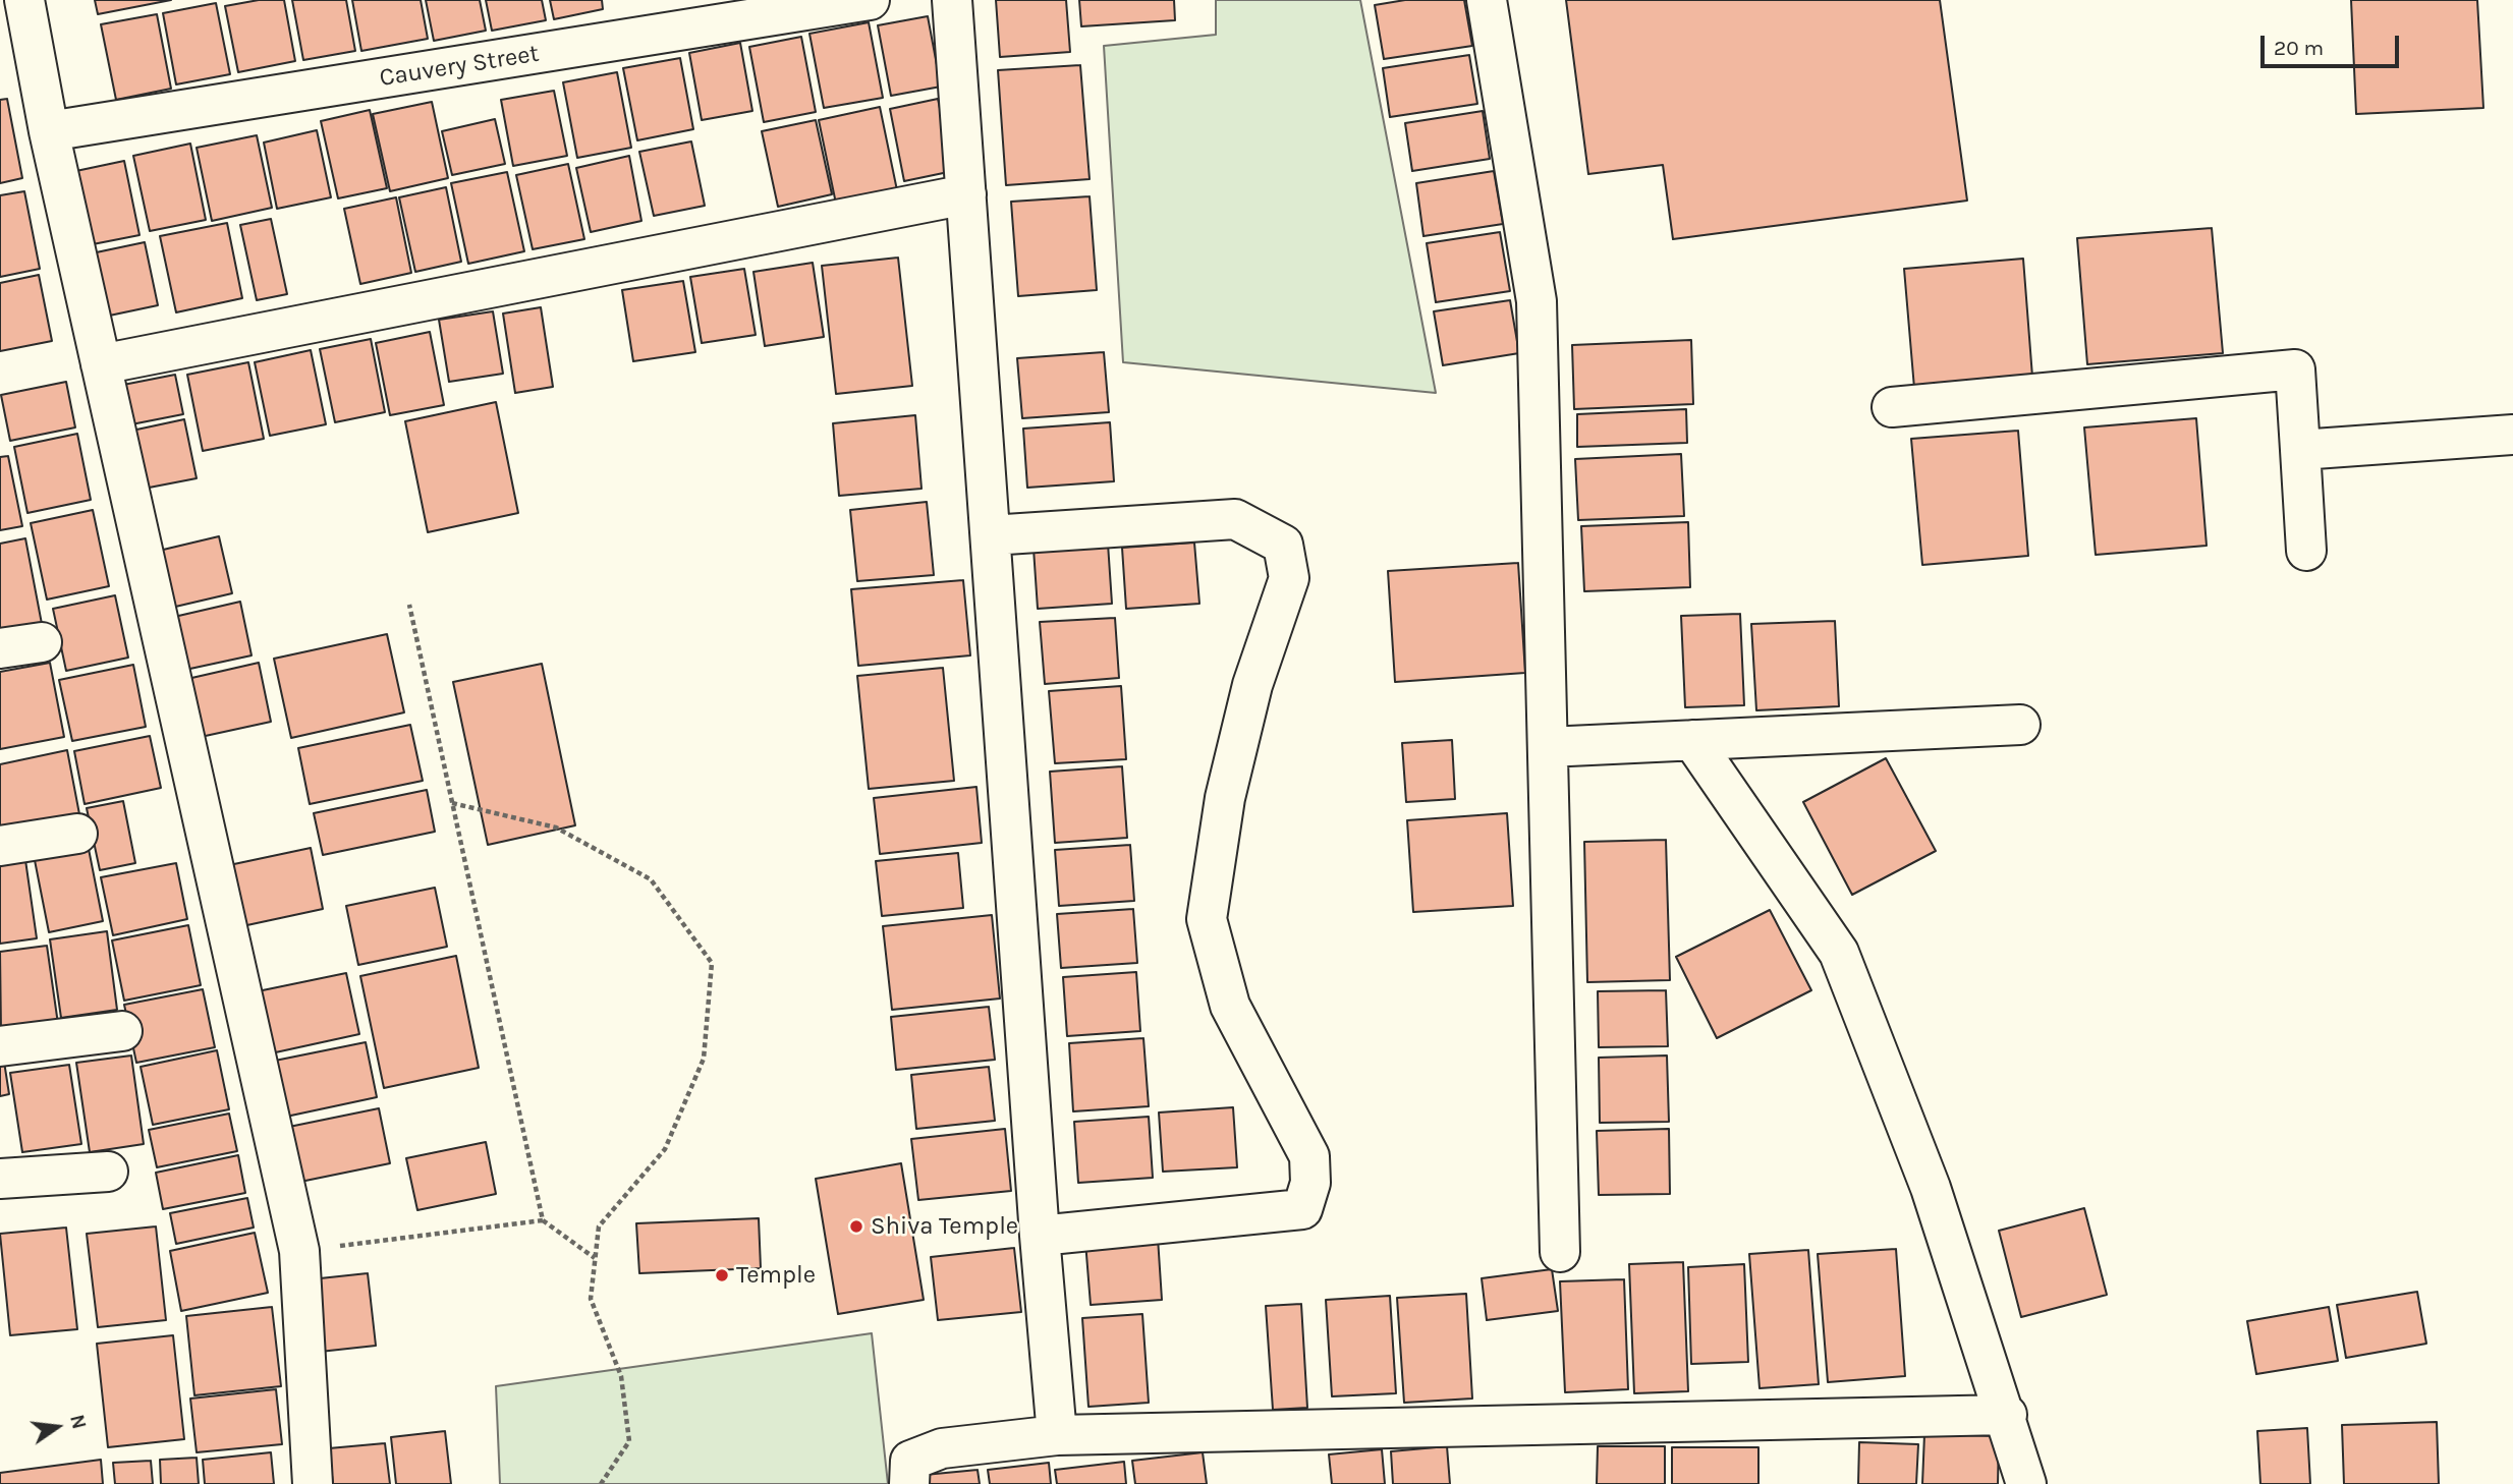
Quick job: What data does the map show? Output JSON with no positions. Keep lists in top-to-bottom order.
{
  "streets": {
    "street": ["Cauvery Street"]
  },
  "places": ["Shiva Temple", "Temple"],
  "scale_bar": "20 m",
  "north": "right"
}
